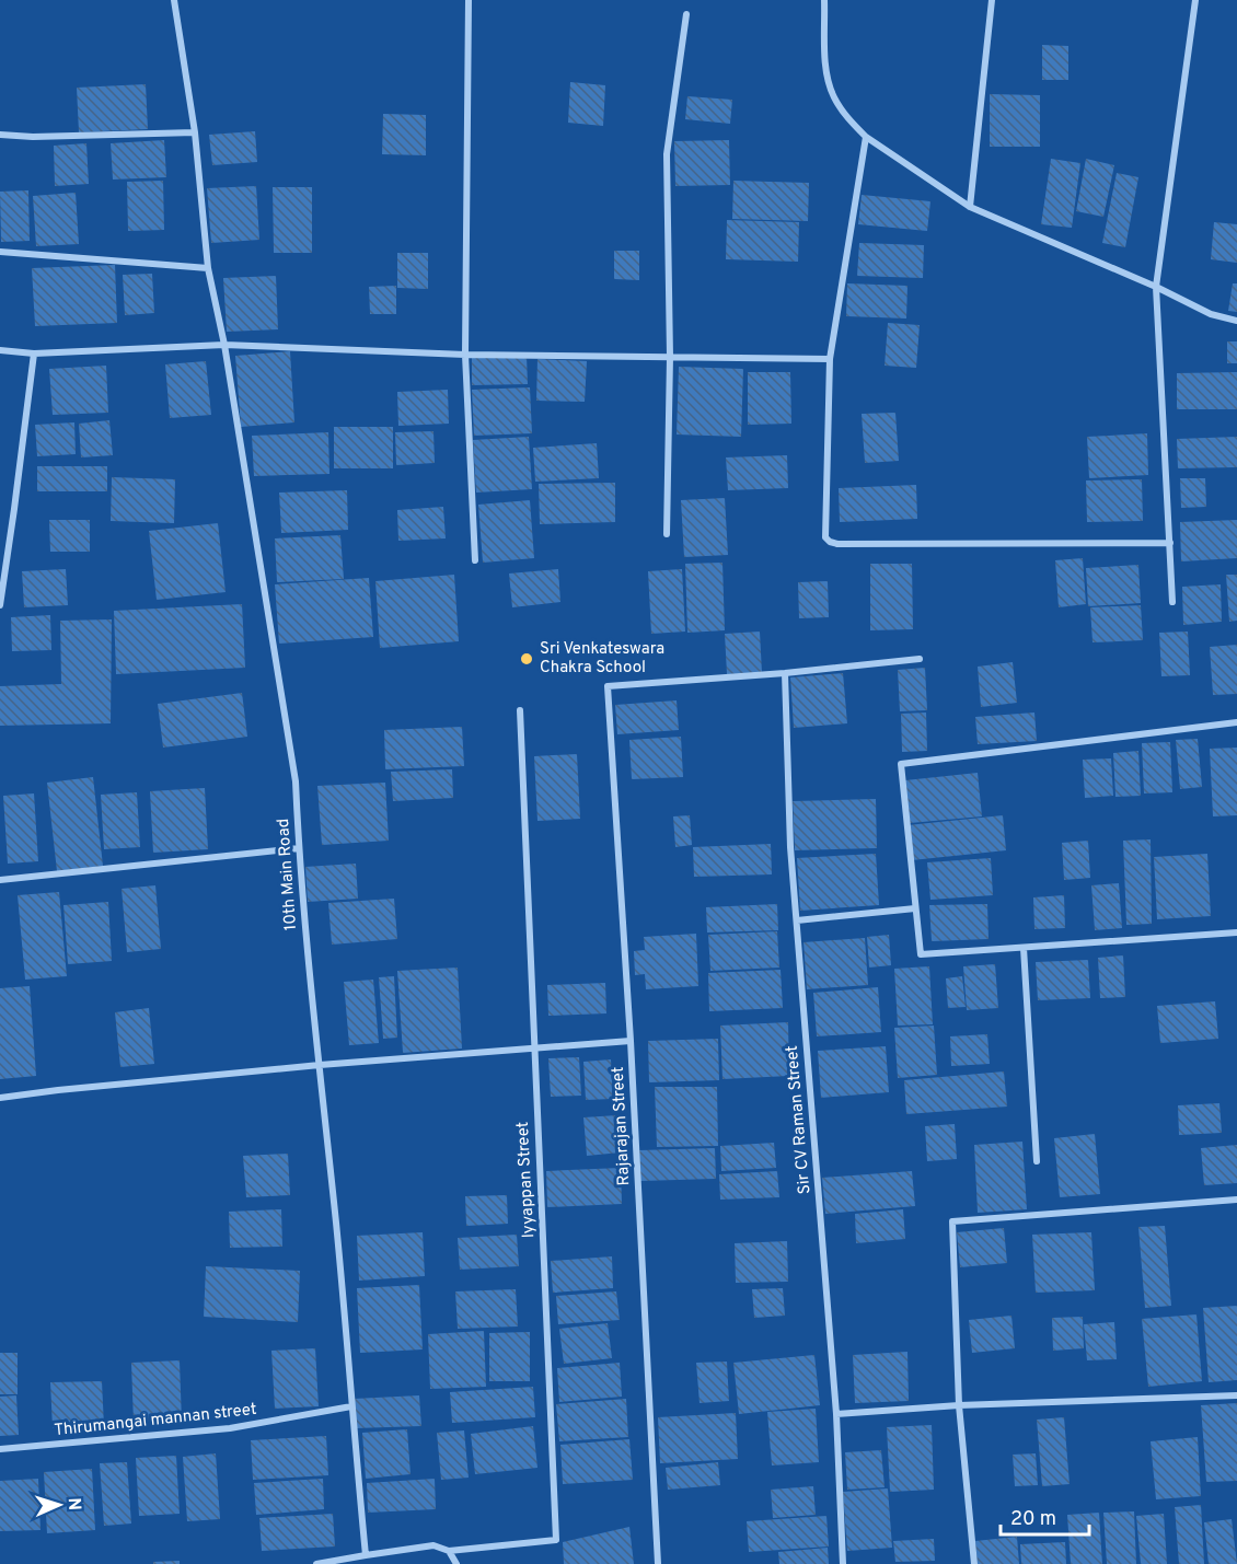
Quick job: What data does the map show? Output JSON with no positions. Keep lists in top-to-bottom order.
{
  "streets": {
    "street": [
      "10th Main Road",
      "Sir CV Raman Street",
      "Rajarajan Street",
      "Iyyappan Street",
      "Thirumangai mannan street"
    ]
  },
  "crossings": [
    ["10th Main Road", "Thirumangai mannan street"],
    ["Sir CV Raman Street", "Rajarajan Street"]
  ],
  "places": ["Sri Venkateswara Chakra School"],
  "scale_bar": "20 m",
  "north": "right"
}
